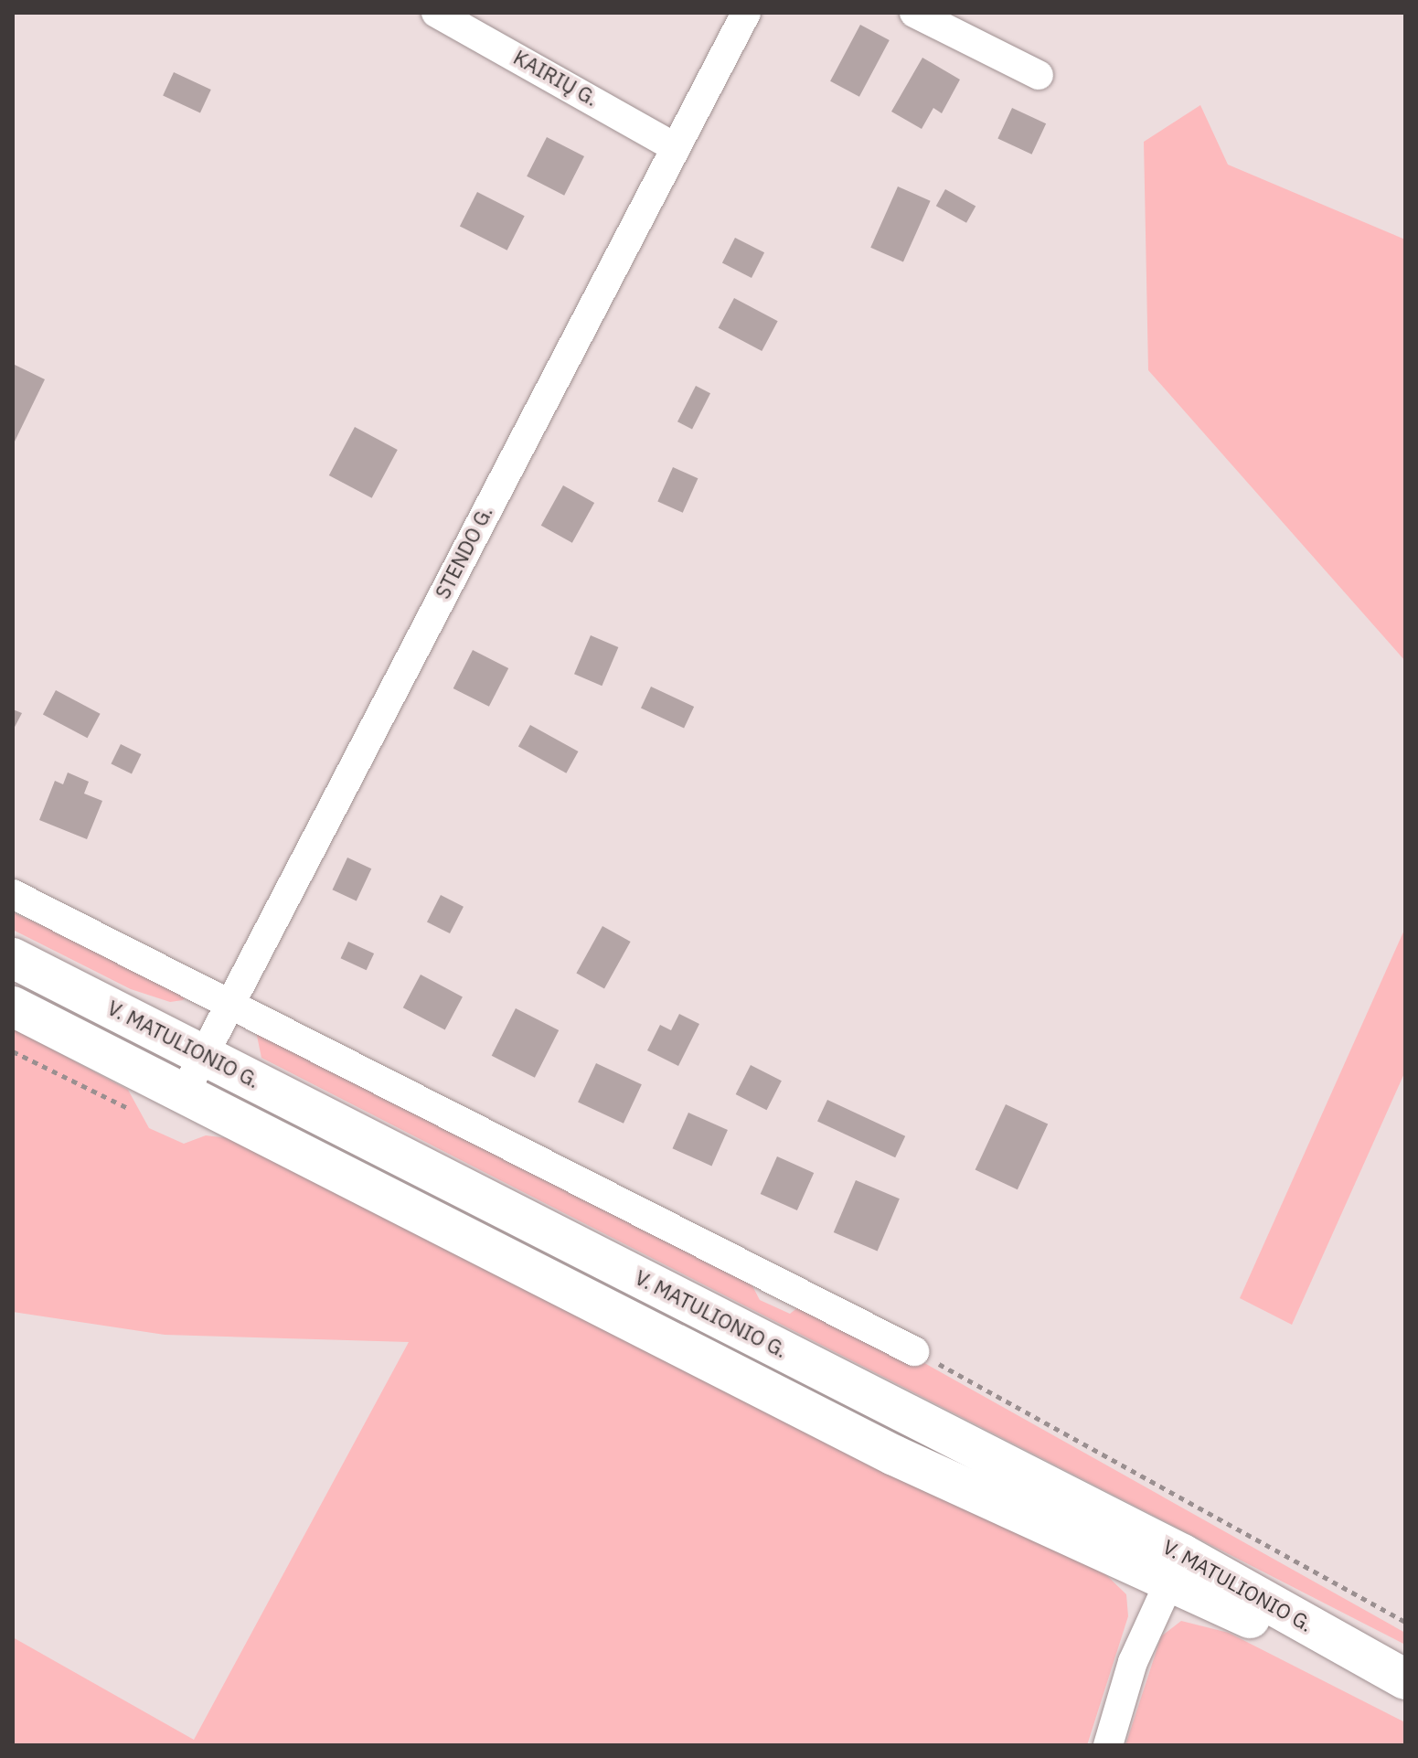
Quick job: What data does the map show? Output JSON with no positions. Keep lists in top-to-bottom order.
{
  "streets": {
    "highway": ["V. MATULIONIO G."],
    "street": ["KAIRIŲ G.", "STENDO G."]
  },
  "crossings": [
    ["KAIRIŲ G.", "STENDO G."],
    ["STENDO G.", "V. MATULIONIO G."]
  ]
}
